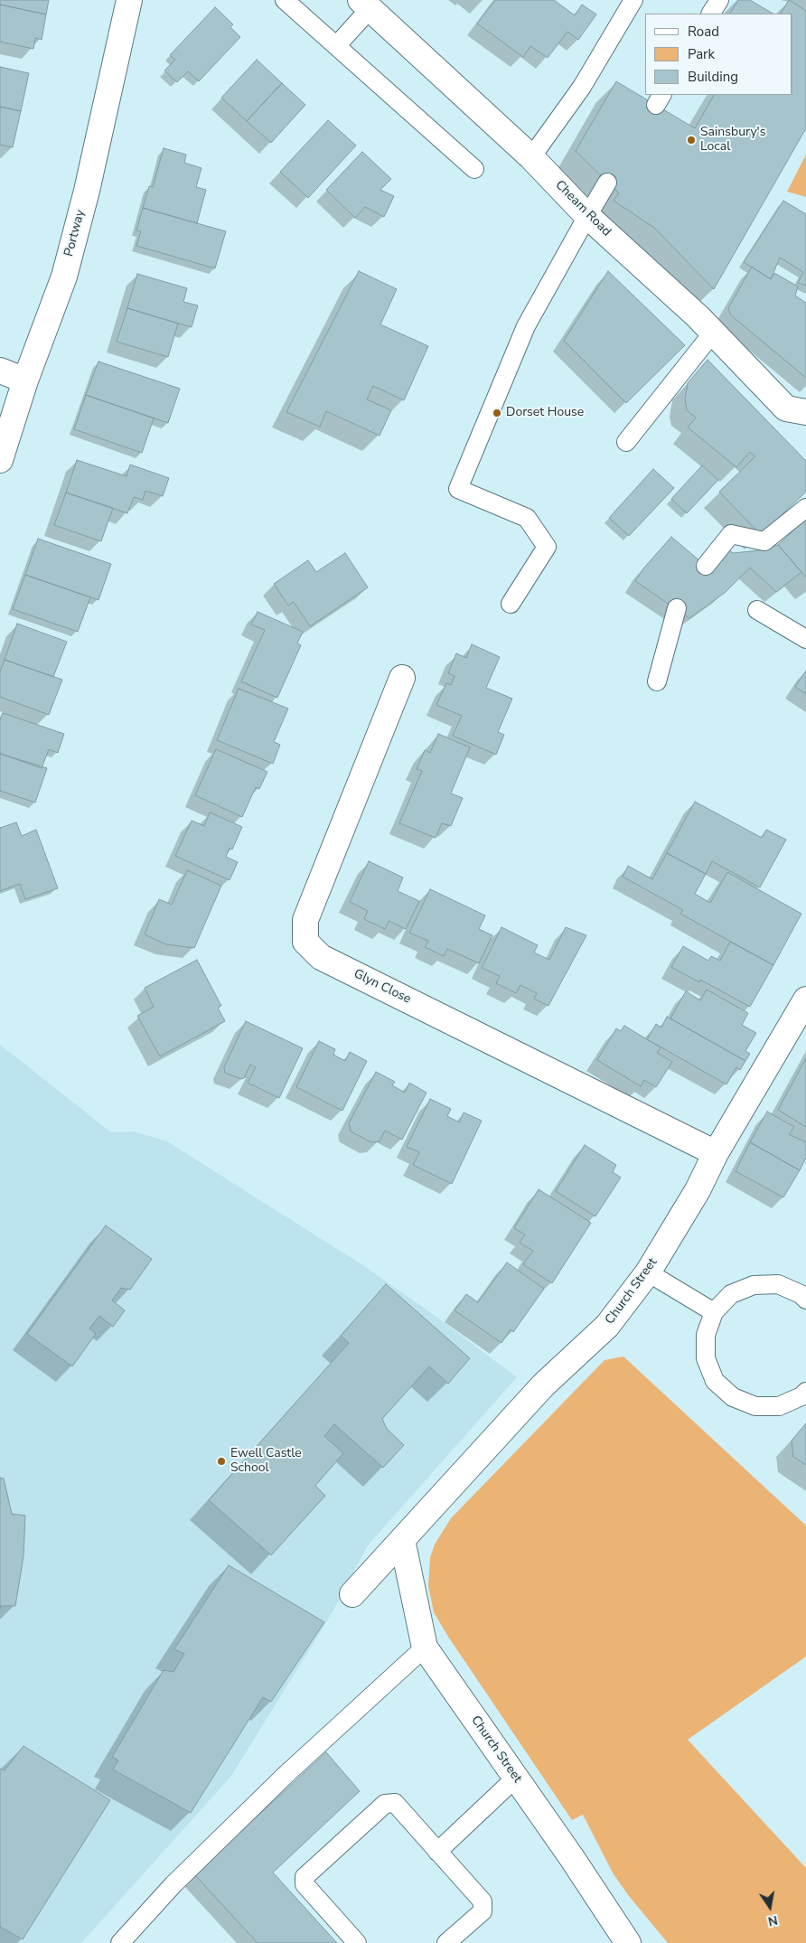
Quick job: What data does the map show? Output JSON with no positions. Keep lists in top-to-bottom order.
{
  "streets": {
    "street": [
      "Cheam Road",
      "Portway",
      "Glyn Close",
      "Church Street"
    ]
  },
  "crossings": [
    ["Glyn Close", "Church Street"]
  ],
  "places": ["Sainsbury's Local", "Dorset House", "Ewell Castle School"],
  "legend": ["Road", "Park", "Building"],
  "north": "bottom"
}
